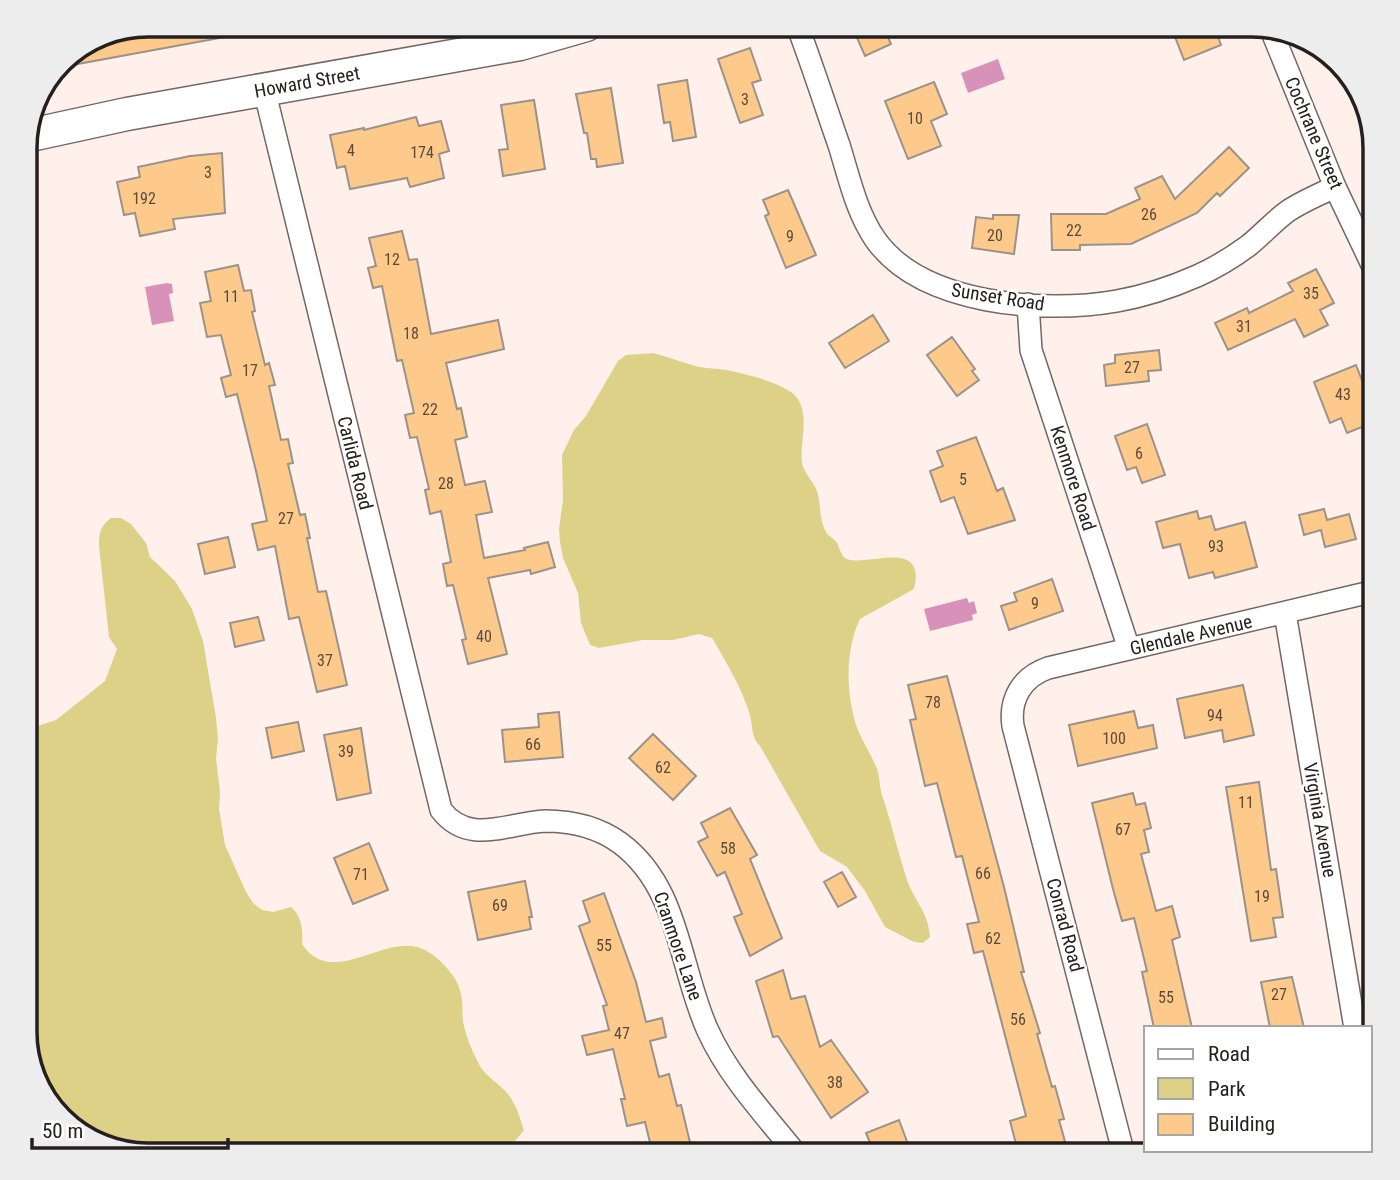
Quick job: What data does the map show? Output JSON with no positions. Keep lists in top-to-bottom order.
{
  "streets": {
    "street": [
      "Howard Street",
      "Cochrane Street",
      "Sunset Road",
      "Carlida Road",
      "Kenmore Road",
      "Glendale Avenue",
      "Virginia Avenue",
      "Conrad Road",
      "Cranmore Lane"
    ]
  },
  "crossings": [
    ["Howard Street", "Carlida Road"],
    ["Cochrane Street", "Sunset Road"],
    ["Sunset Road", "Kenmore Road"],
    ["Carlida Road", "Cranmore Lane"],
    ["Kenmore Road", "Glendale Avenue"],
    ["Glendale Avenue", "Virginia Avenue"],
    ["Glendale Avenue", "Conrad Road"]
  ],
  "house_numbers": [
    "3",
    "10",
    "4",
    "174",
    "3",
    "192",
    "26",
    "22",
    "20",
    "9",
    "12",
    "35",
    "11",
    "31",
    "18",
    "27",
    "17",
    "43",
    "22",
    "6",
    "5",
    "28",
    "27",
    "93",
    "9",
    "40",
    "37",
    "78",
    "94",
    "100",
    "66",
    "39",
    "62",
    "11",
    "67",
    "58",
    "66",
    "71",
    "19",
    "69",
    "62",
    "55",
    "27",
    "55",
    "56",
    "47",
    "38"
  ],
  "legend": ["Road", "Park", "Building"],
  "scale_bar": "50 m"
}
